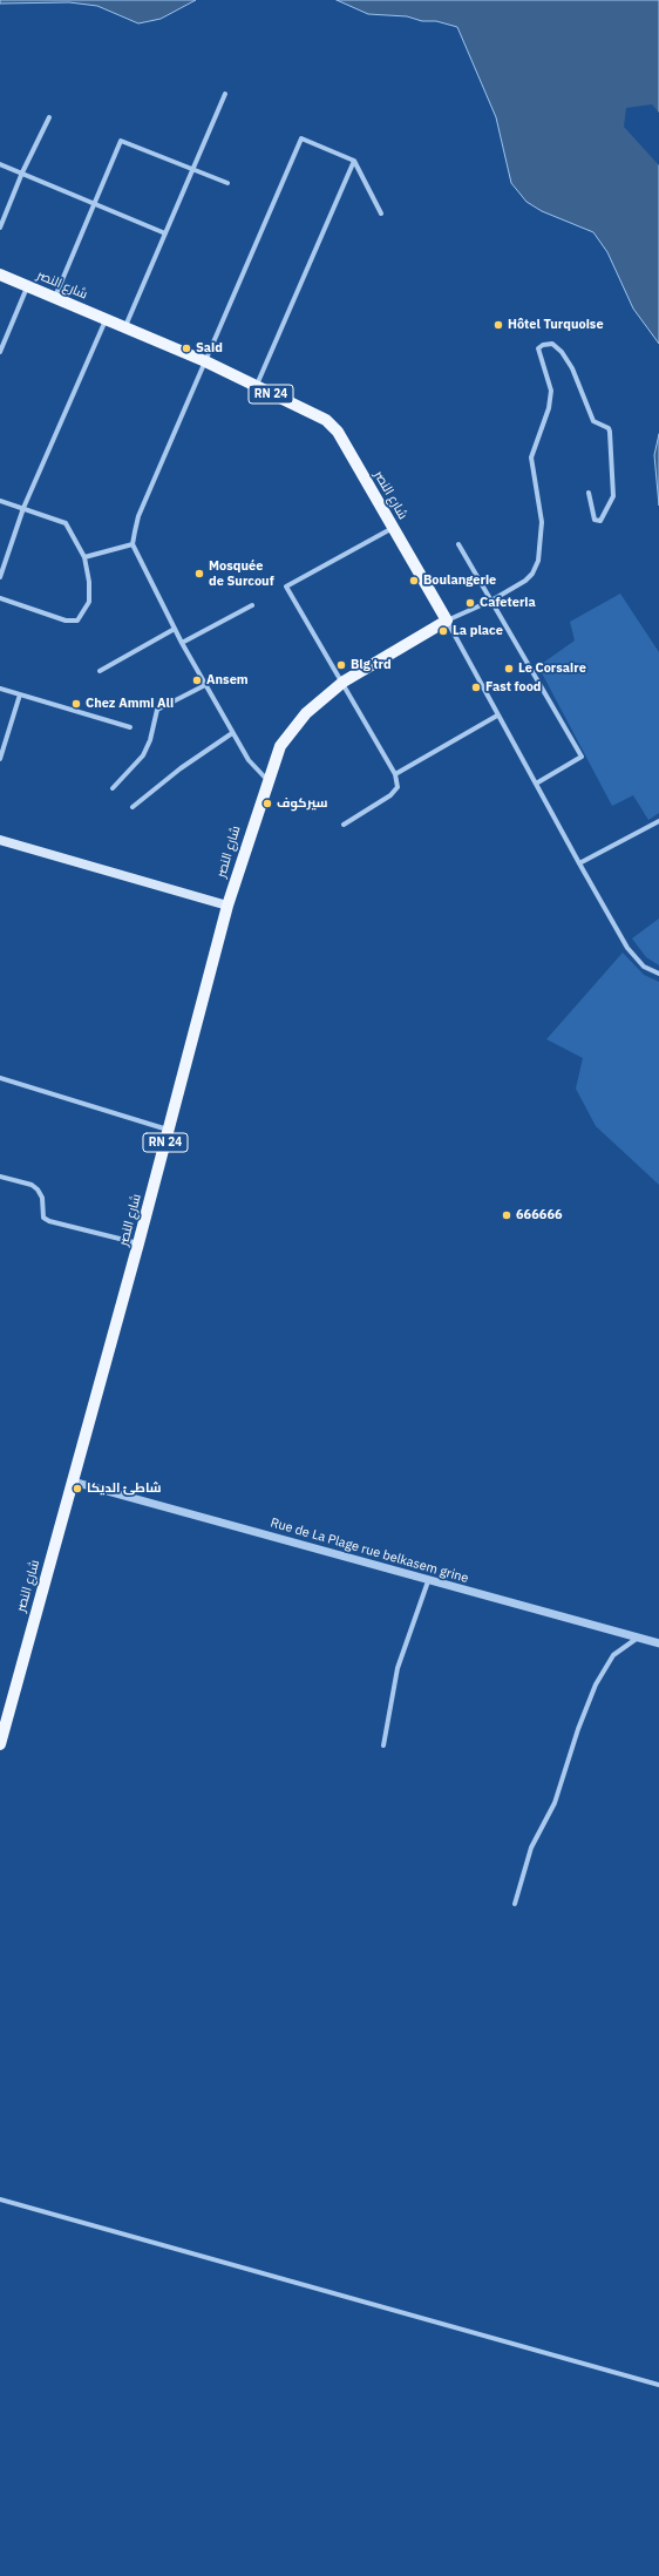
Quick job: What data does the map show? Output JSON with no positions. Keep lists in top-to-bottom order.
{
  "streets": {
    "main road": ["شارع النصر", "RN 24"],
    "street": ["Rue de La Plage rue belkasem grine"]
  },
  "crossings": [
    ["شارع النصر", "Rue de La Plage rue belkasem grine"]
  ],
  "places": [
    "Hôtel Turquoise",
    "Said",
    "Mosquée de Surcouf",
    "Boulangerie",
    "Cafeteria",
    "La place",
    "Blg trd",
    "Le Corsaire",
    "Ansem",
    "Fast food",
    "Chez Ammi Ali",
    "سيركوف",
    "666666",
    "شاطئ الديكا"
  ]
}
